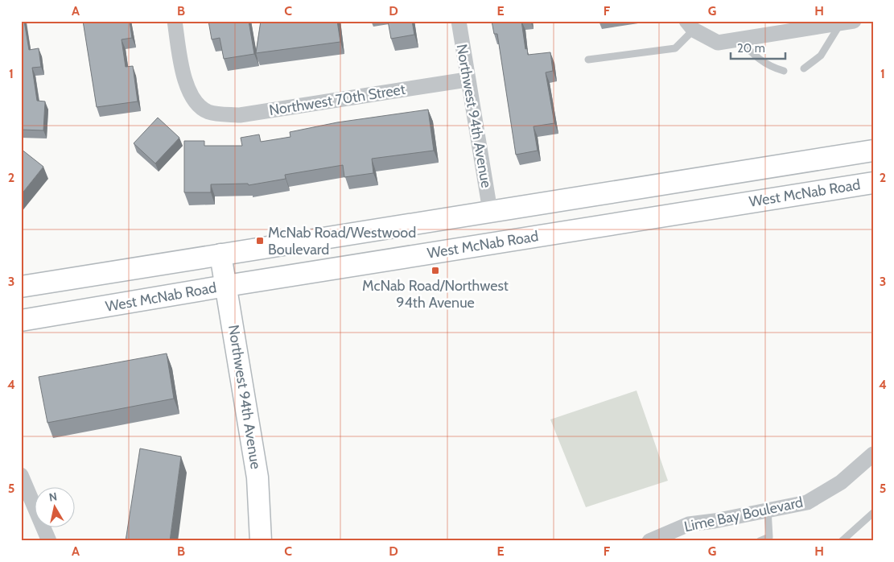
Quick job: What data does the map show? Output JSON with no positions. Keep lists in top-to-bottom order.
{
  "streets": {
    "main road": ["Northwest 94th Avenue", "West McNab Road"],
    "street": ["Northwest 70th Street", "Lime Bay Boulevard"]
  },
  "crossings": [
    ["Northwest 70th Street", "Northwest 94th Avenue"],
    ["Northwest 94th Avenue", "West McNab Road"]
  ],
  "places": {
    "transit": ["McNab Road/Westwood Boulevard", "McNab Road/Northwest 94th Avenue"]
  },
  "scale_bar": "20 m",
  "north": "top",
  "grid": {
    "columns": [
      "A",
      "B",
      "C",
      "D",
      "E",
      "F",
      "G",
      "H"
    ],
    "rows": [
      "1",
      "2",
      "3",
      "4",
      "5"
    ]
  }
}
